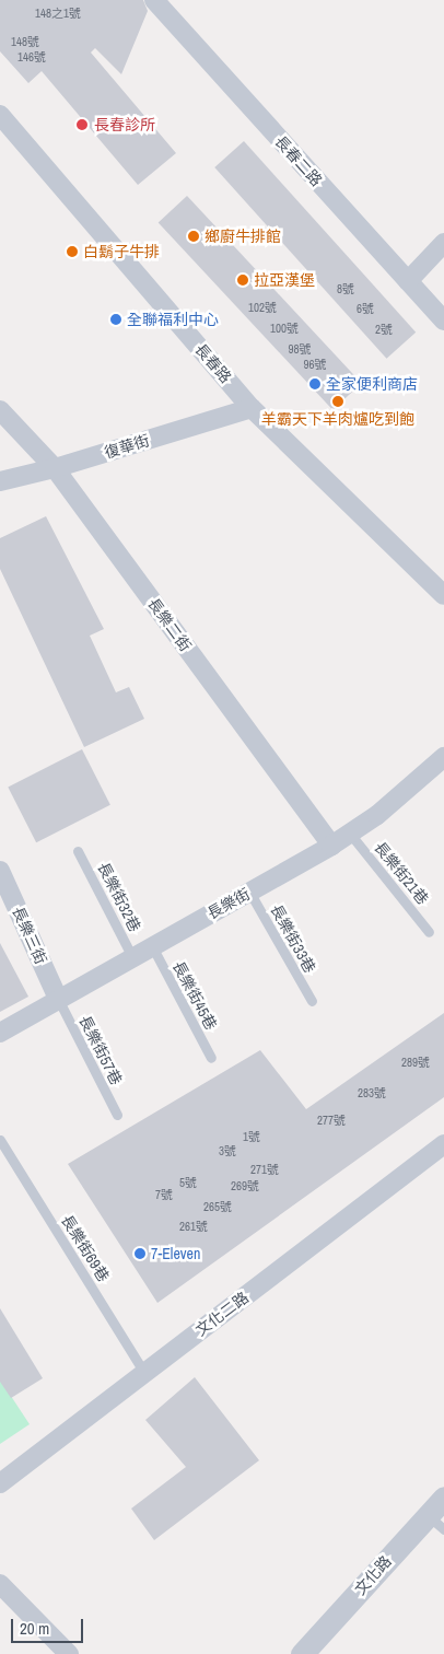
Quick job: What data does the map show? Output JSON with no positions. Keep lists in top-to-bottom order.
{
  "streets": {
    "street": [
      "長春二路",
      "長春路",
      "復華街",
      "長樂二街",
      "長樂街",
      "長樂三街",
      "文化二路",
      "文化路"
    ],
    "lane": [
      "長樂街21巷",
      "長樂街32巷",
      "長樂街33巷",
      "長樂街45巷",
      "長樂街57巷",
      "長樂街69巷"
    ]
  },
  "crossings": [
    ["長春路", "復華街"],
    ["復華街", "長樂二街"],
    ["長樂二街", "長樂街"],
    ["長樂街21巷", "長樂街"],
    ["長樂街32巷", "長樂街"],
    ["長樂街", "長樂三街"],
    ["長樂街", "長樂街33巷"],
    ["長樂街", "長樂街45巷"],
    ["長樂街", "長樂街57巷"],
    ["長樂三街", "長樂街57巷"],
    ["長樂街69巷", "文化二路"]
  ],
  "places": [
    "長春診所",
    "鄉廚牛排館",
    "白鬍子牛排",
    "拉亞漢堡",
    "全聯福利中心",
    "全家便利商店",
    "羊霸天下羊肉爐吃到飽",
    "7-Eleven"
  ],
  "house_numbers": [
    "148之1號",
    "148號",
    "146號",
    "8號",
    "102號",
    "6號",
    "100號",
    "2號",
    "98號",
    "96號",
    "289號",
    "283號",
    "277號",
    "1號",
    "3號",
    "271號",
    "5號",
    "269號",
    "7號",
    "265號",
    "261號"
  ],
  "scale_bar": "20 m"
}
